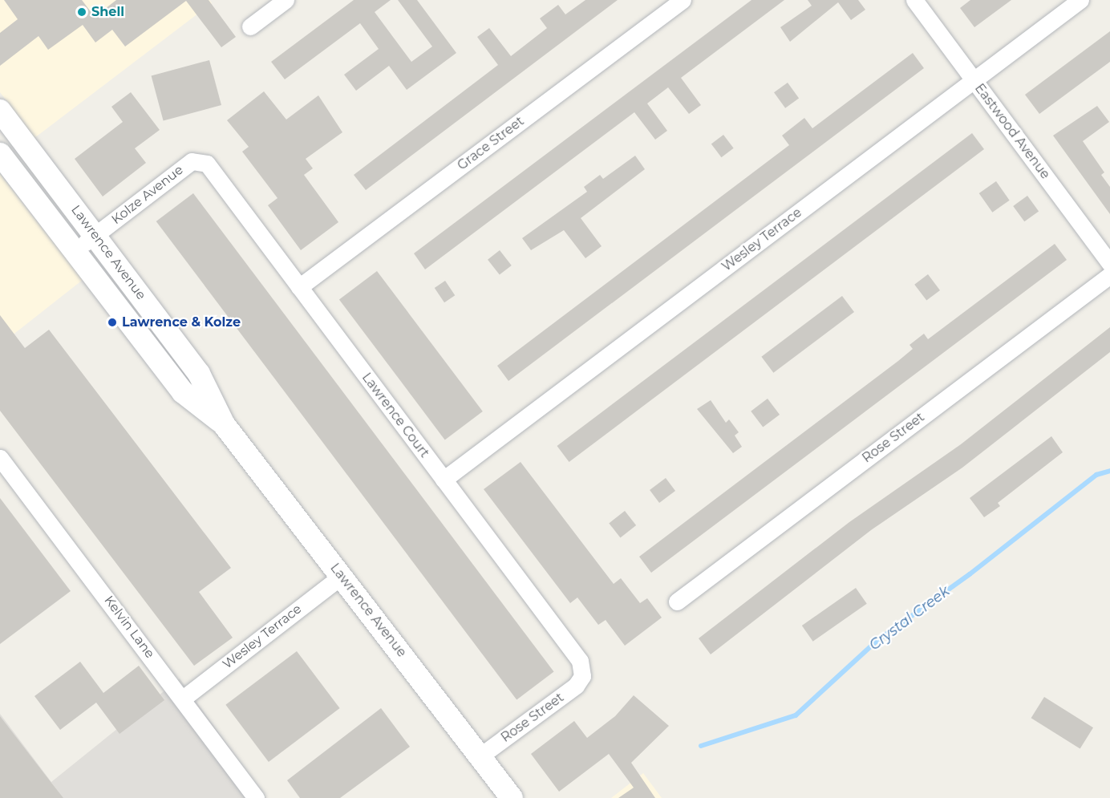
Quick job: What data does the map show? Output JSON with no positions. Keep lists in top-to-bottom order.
{
  "streets": {
    "main road": ["Lawrence Avenue"],
    "street": [
      "Eastwood Avenue",
      "Grace Street",
      "Kolze Avenue",
      "Wesley Terrace",
      "Lawrence Court",
      "Rose Street",
      "Kelvin Lane"
    ]
  },
  "crossings": [
    ["Eastwood Avenue", "Wesley Terrace"],
    ["Grace Street", "Lawrence Court"],
    ["Kolze Avenue", "Lawrence Avenue"],
    ["Kolze Avenue", "Lawrence Court"],
    ["Wesley Terrace", "Lawrence Avenue"],
    ["Wesley Terrace", "Lawrence Court"],
    ["Wesley Terrace", "Kelvin Lane"],
    ["Lawrence Avenue", "Rose Street"],
    ["Lawrence Court", "Rose Street"]
  ],
  "water": ["Crystal Creek"],
  "places": ["Shell", "Lawrence & Kolze"]
}
